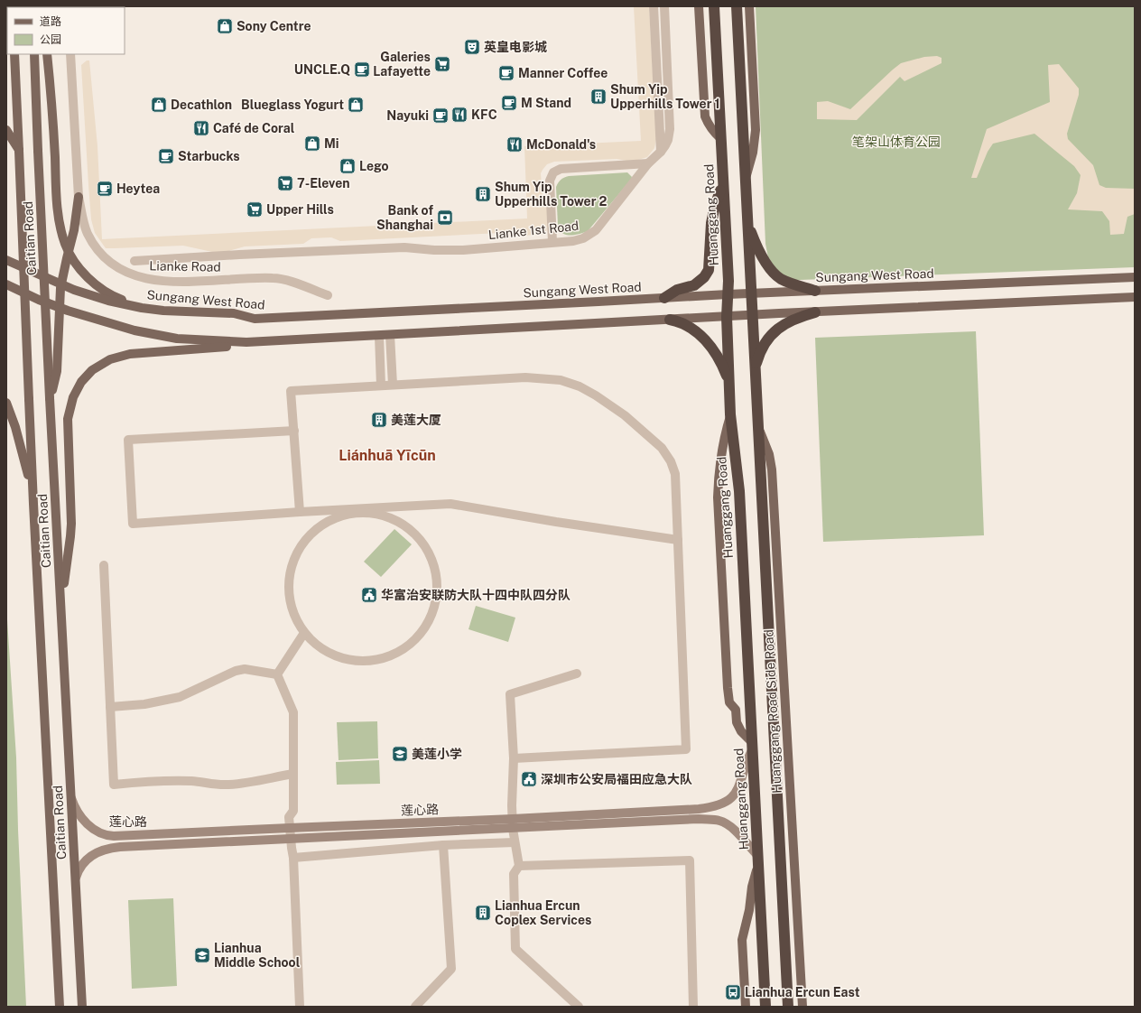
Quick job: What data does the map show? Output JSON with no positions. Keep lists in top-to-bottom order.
{
  "streets": {
    "highway": ["Huanggang Road"],
    "main road": [
      "Caitian Road",
      "Sungang West Road",
      "Huanggang Road Side Road",
      "莲心路"
    ],
    "street": ["Lianke 1st Road", "Lianke Road"]
  },
  "crossings": [
    ["Huanggang Road", "Sungang West Road"],
    ["Huanggang Road", "Huanggang Road Side Road"],
    ["Huanggang Road", "莲心路"],
    ["Caitian Road", "莲心路"],
    ["Huanggang Road Side Road", "莲心路"]
  ],
  "districts": ["Liánhuā Yīcūn"],
  "parks": ["笔架山体育公园"],
  "places": {
    "shop": [
      "Sony Centre",
      "Decathlon",
      "Blueglass Yogurt",
      "Mi",
      "Lego"
    ],
    "theatre": ["英皇电影城"],
    "supermarket": ["Galeries Lafayette", "7-Eleven", "Upper Hills"],
    "cafe": [
      "UNCLE.Q",
      "Manner Coffee",
      "M Stand",
      "Nayuki",
      "Starbucks",
      "Heytea"
    ],
    "building": [
      "Shum Yip Upperhills Tower 1",
      "Shum Yip Upperhills Tower 2",
      "美莲大厦",
      "Lianhua Ercun Coplex Services"
    ],
    "restaurant": ["KFC", "Café de Coral", "McDonald's"],
    "bank": ["Bank of Shanghai"],
    "public building": ["华富治安联防大队十四中队四分队", "深圳市公安局福田应急大队"],
    "school or university": ["美莲小学", "Lianhua Middle School"],
    "bus stop": ["Lianhua Ercun East"]
  },
  "legend": ["道路", "公园"]
}
